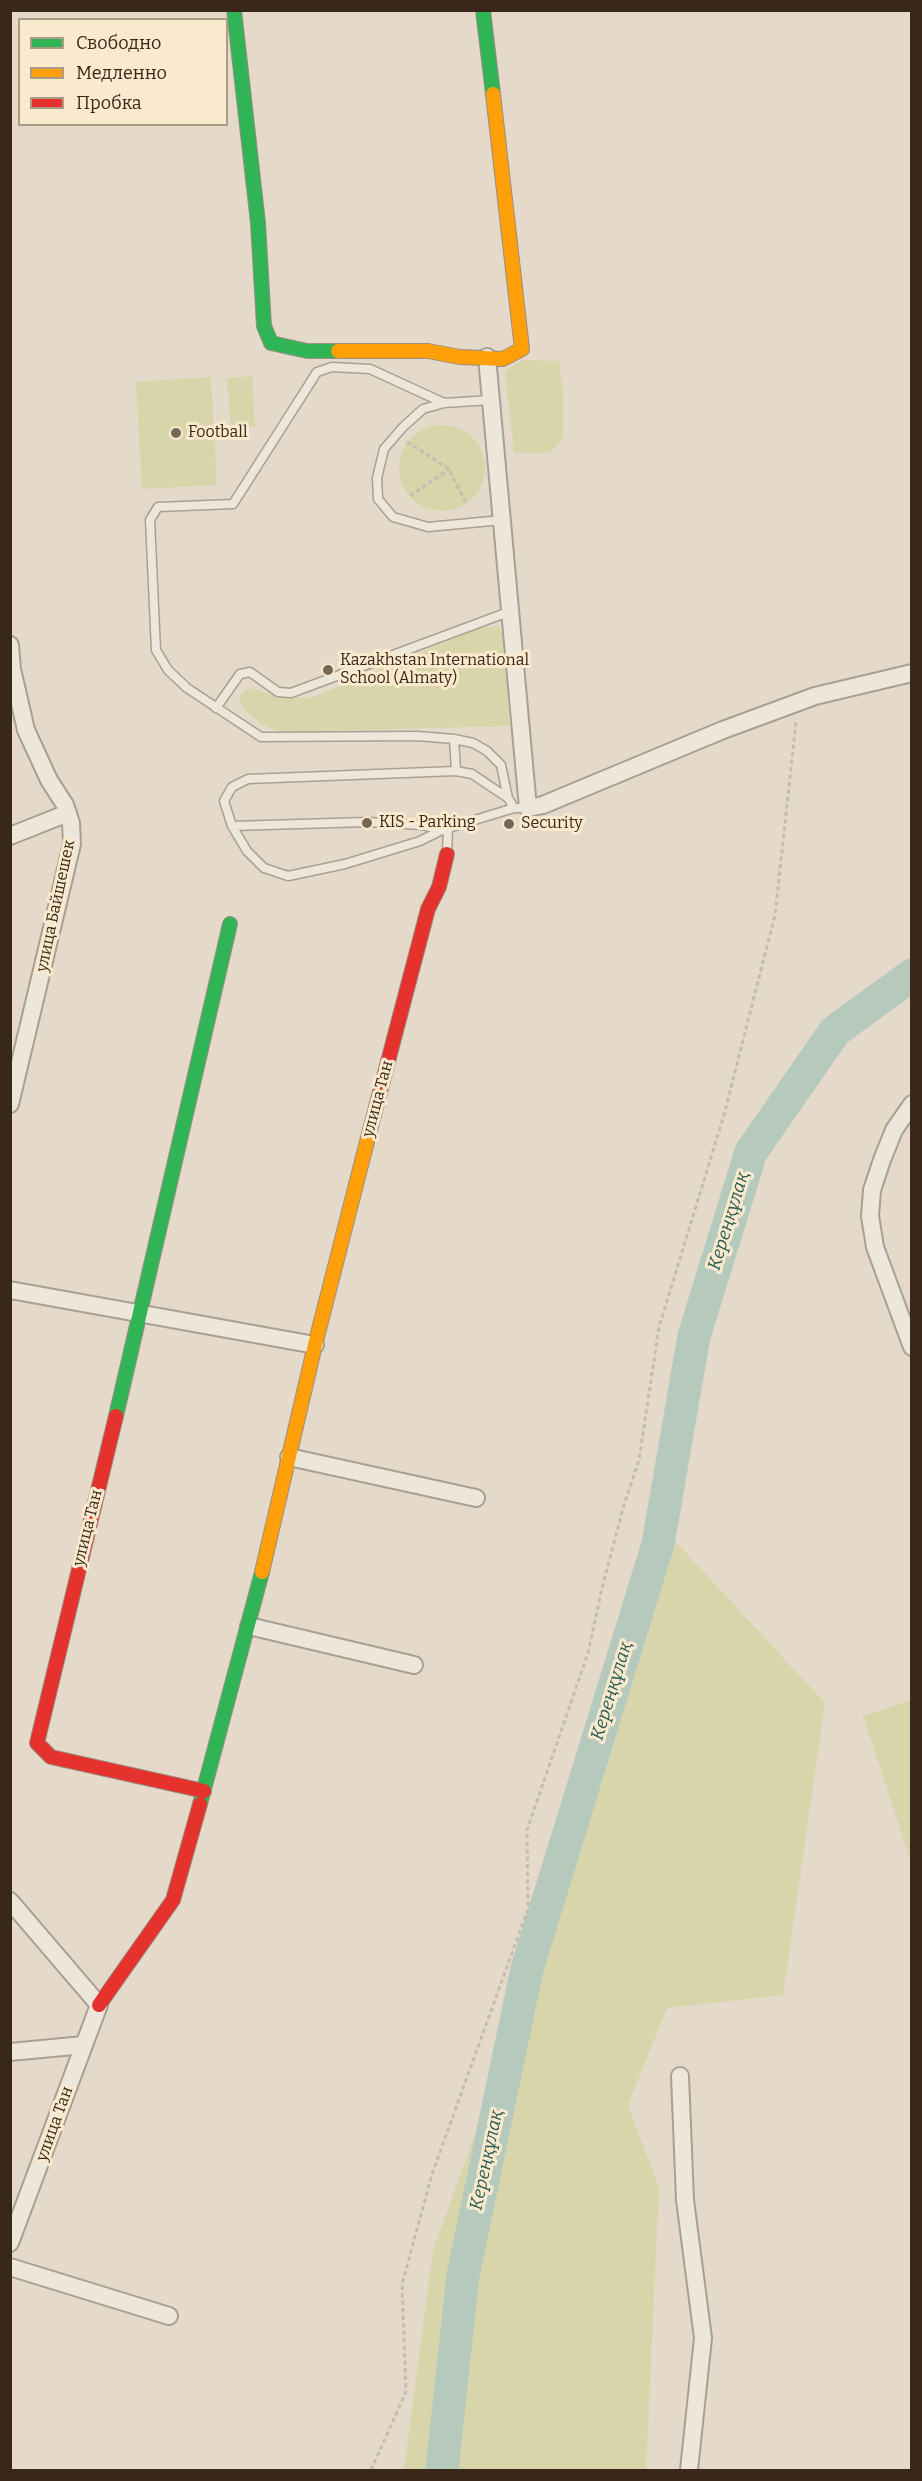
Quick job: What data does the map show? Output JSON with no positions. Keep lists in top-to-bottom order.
{
  "streets": {
    "street": ["улица Байшешек", "улица Тан"]
  },
  "water": ["Кереңқұлақ"],
  "places": [
    "Football",
    "Kazakhstan International School (Almaty)",
    "KIS - Parking",
    "Security"
  ],
  "legend": ["Свободно", "Медленно", "Пробка"]
}
